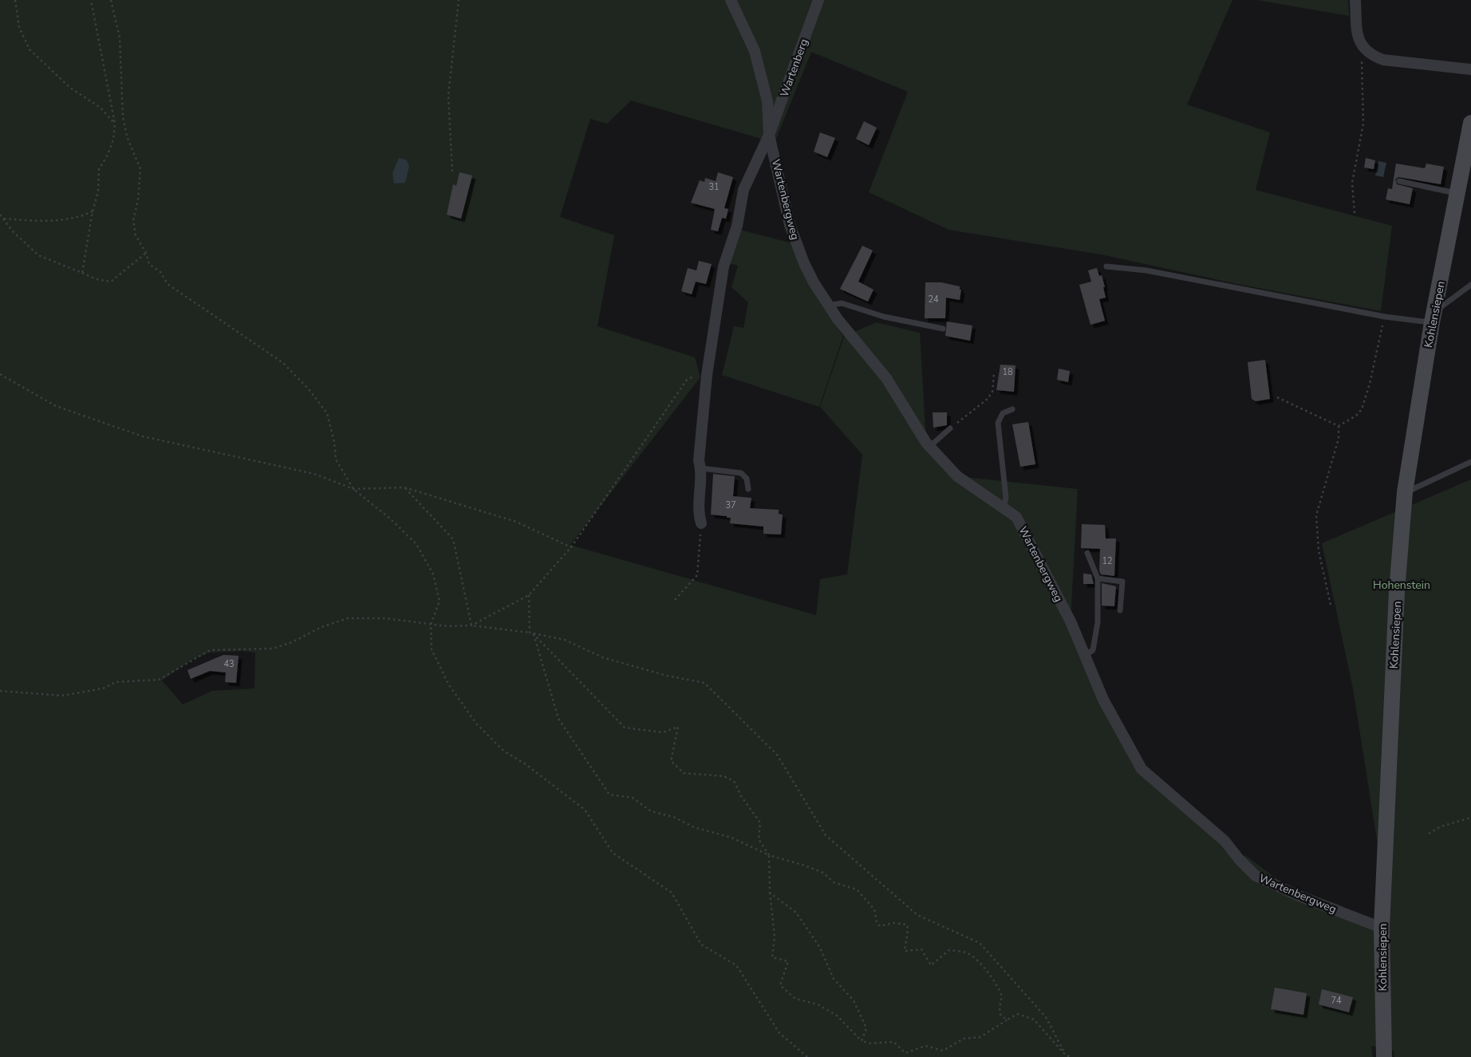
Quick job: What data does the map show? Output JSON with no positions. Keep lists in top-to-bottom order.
{
  "streets": {
    "street": ["Wartenberg", "Wartenbergweg", "Kohlensiepen"]
  },
  "crossings": [
    ["Wartenberg", "Wartenbergweg"],
    ["Wartenbergweg", "Kohlensiepen"]
  ],
  "parks": ["Hohenstein"],
  "house_numbers": [
    "31",
    "24",
    "18",
    "37",
    "12",
    "43",
    "74"
  ]
}
